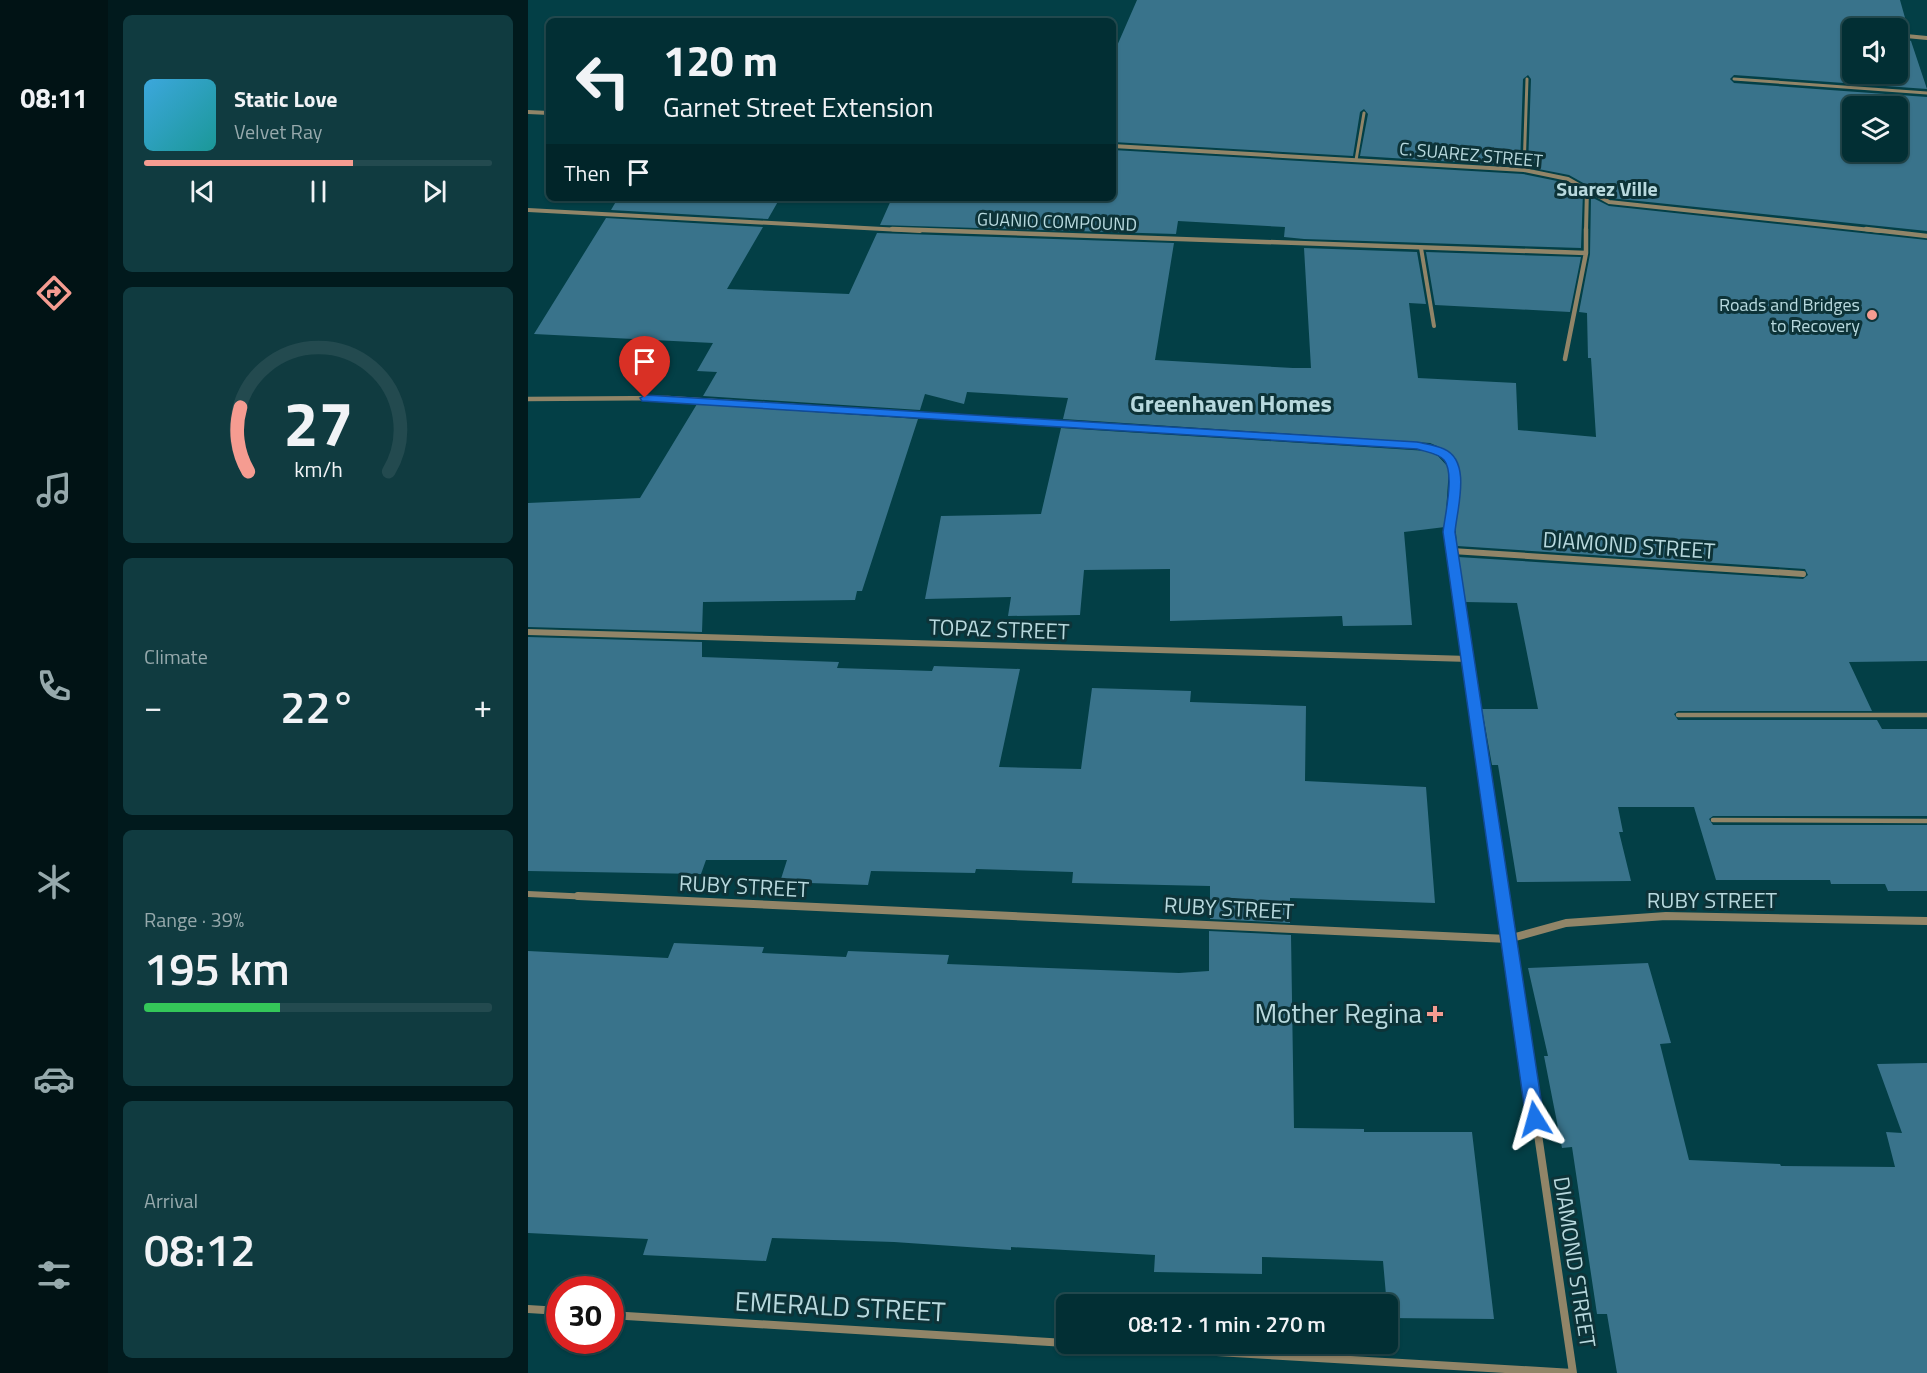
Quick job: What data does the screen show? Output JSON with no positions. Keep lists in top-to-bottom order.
{
  "streets": {
    "street": [
      "C. SUAREZ STREET",
      "GUANIO COMPOUND",
      "DIAMOND STREET",
      "TOPAZ STREET",
      "RUBY STREET",
      "EMERALD STREET"
    ]
  },
  "crossings": [
    ["DIAMOND STREET", "TOPAZ STREET"],
    ["DIAMOND STREET", "RUBY STREET"]
  ],
  "districts": ["Suarez Ville", "Greenhaven Homes"],
  "places": {
    "other": ["Roads and Bridges to Recovery"],
    "health": ["Mother Regina"]
  },
  "page": {
    "tabs": "08:11",
    "turn": ["120 m", "Garnet Street Extension"],
    "song": ["Static Love", "Velvet Ray"],
    "then": "Then",
    "tile": [
      "Climate",
      ["Range · 39%", "195 km"],
      ["Arrival", "08:12"]
    ],
    "heat": ["−", "22°", "+"],
    "limit": "30",
    "trip": "08:12 · 1 min · 270 m",
    "gauge": ["27", "km/h"]
  }
}
